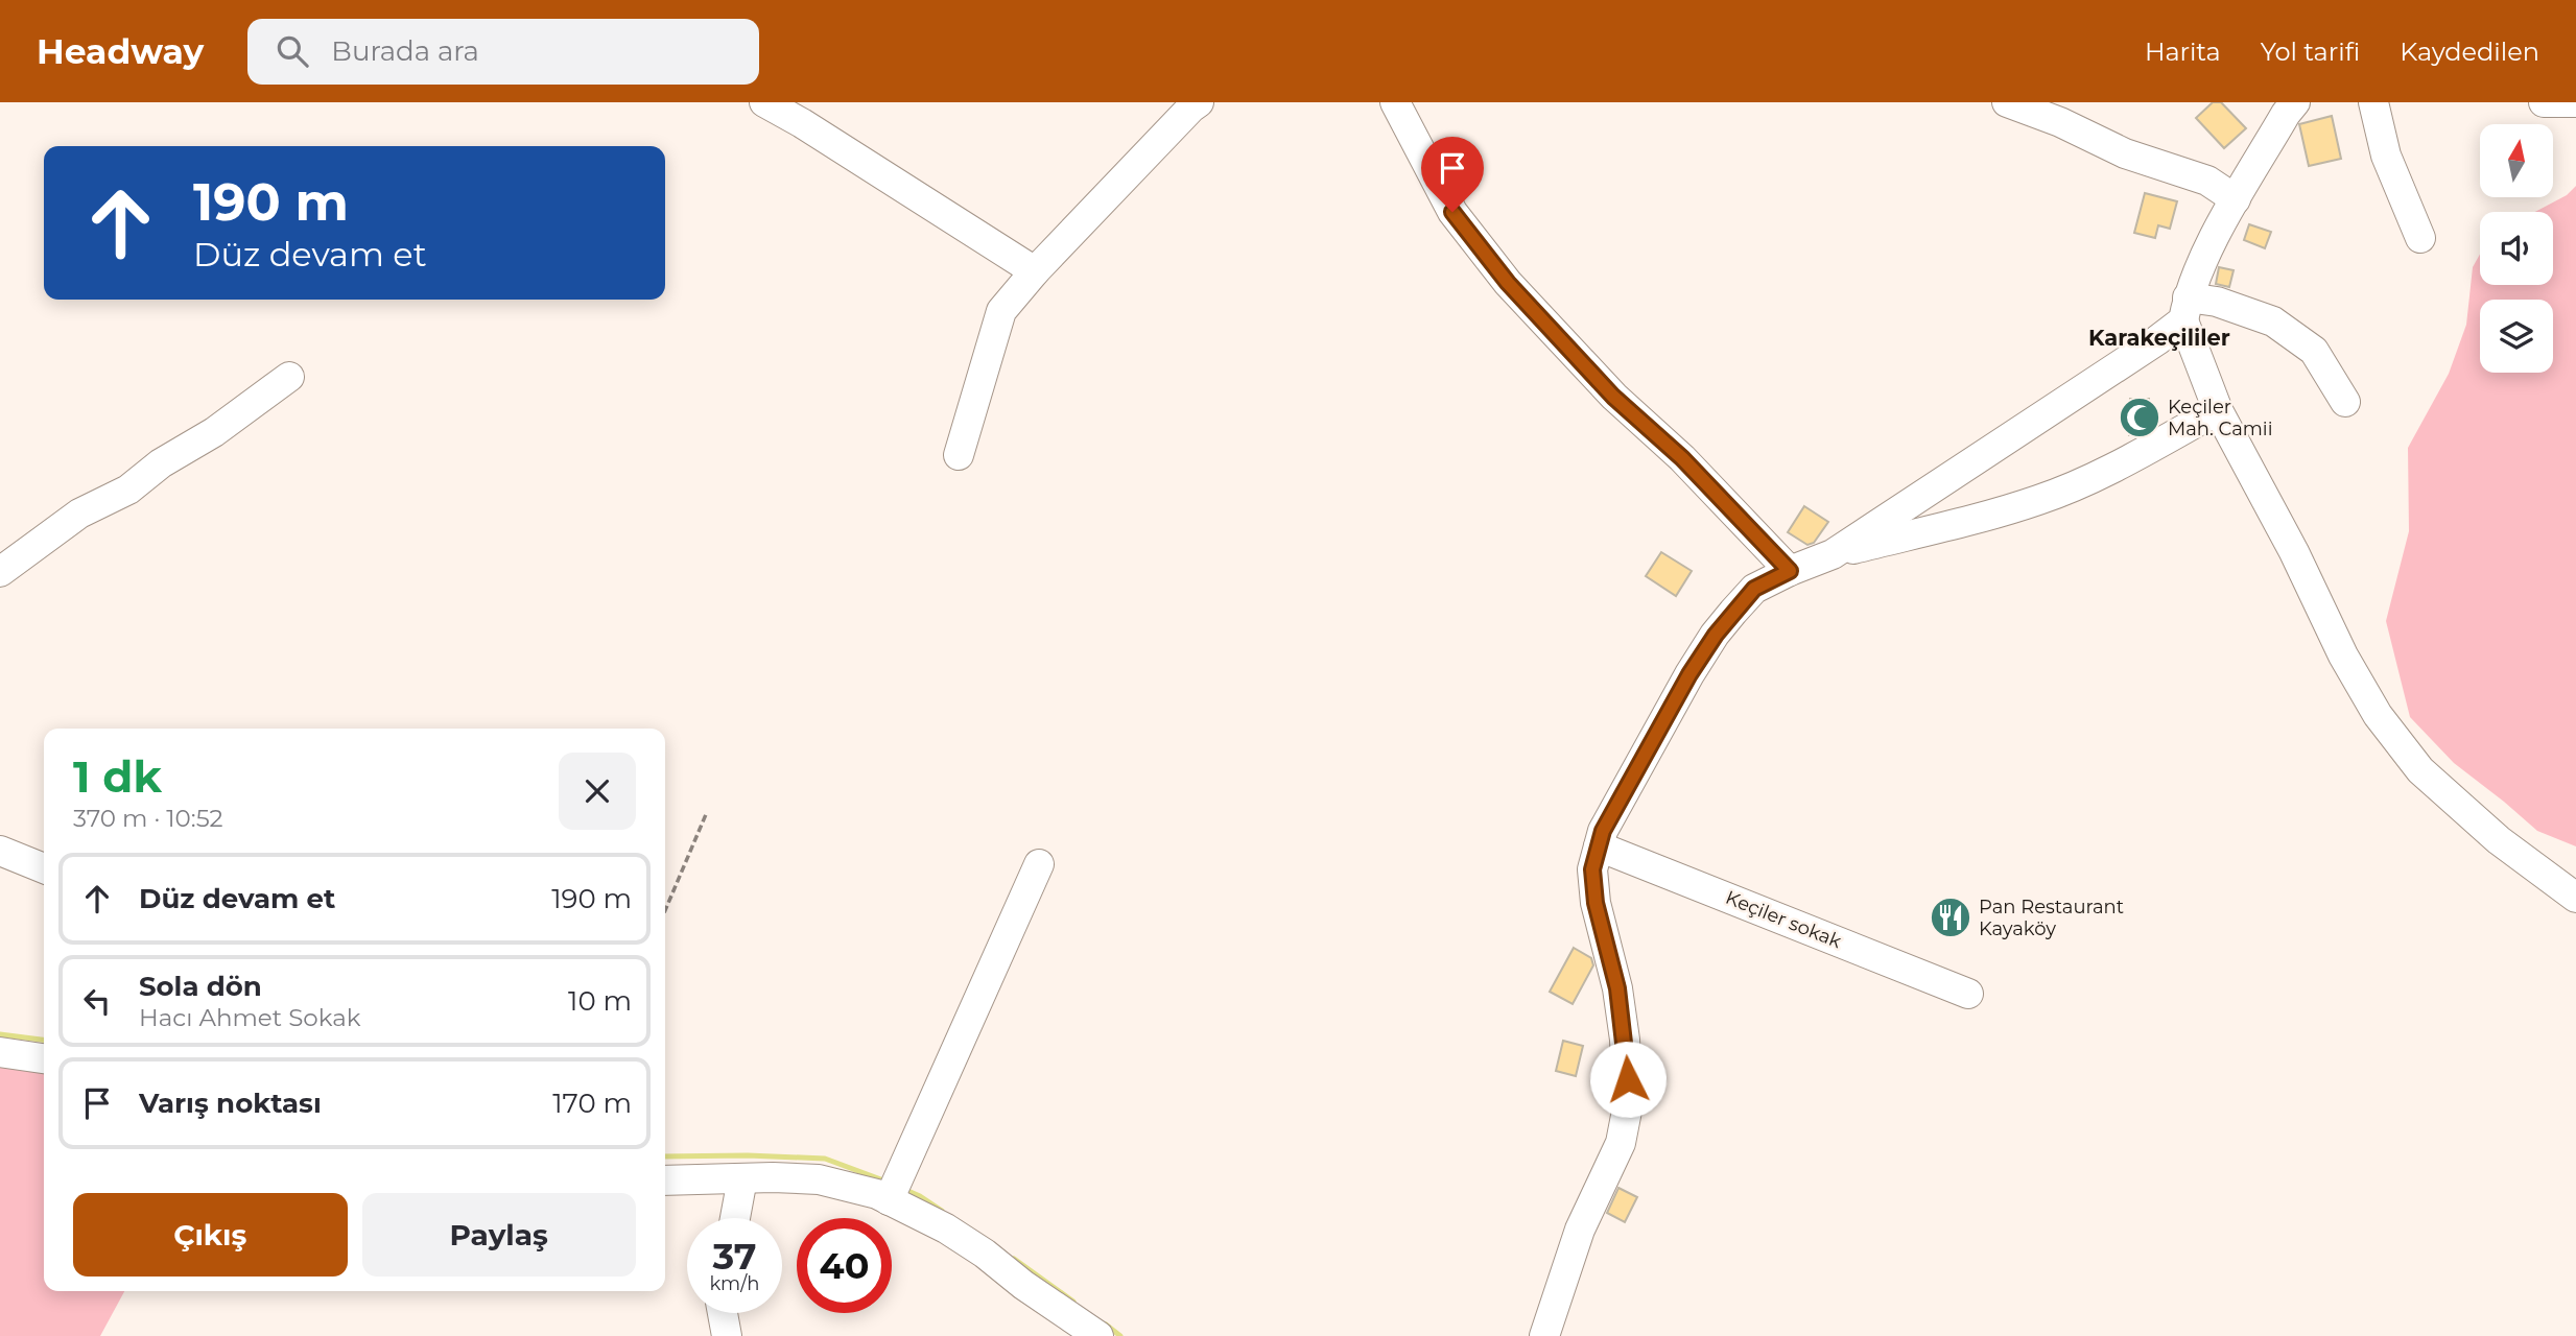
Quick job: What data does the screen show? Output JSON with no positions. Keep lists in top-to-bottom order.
{
  "streets": {
    "street": ["Keçiler sokak"]
  },
  "districts": ["Karakeçililer"],
  "places": {
    "mosque": ["Keçiler Mah. Camii"],
    "restaurant": ["Pan Restaurant Kayaköy"]
  },
  "north": "top",
  "page": {
    "header": "Headway",
    "search": "Burada ara",
    "nav": ["Harita", "Yol tarifi", "Kaydedilen"],
    "turn": ["190 m", "Düz devam et"],
    "heading": ["1 dk", "370 m · 10:52"],
    "list": [
      {
        "name": "Düz devam et",
        "value": "190 m"
      },
      {
        "name": "Sola dön",
        "note": "Hacı Ahmet Sokak",
        "value": "10 m"
      },
      {
        "name": "Varış noktası",
        "value": "170 m"
      }
    ],
    "buttons": ["Çıkış", "Paylaş"],
    "speed": "37 km/h",
    "limit": "40"
  }
}
